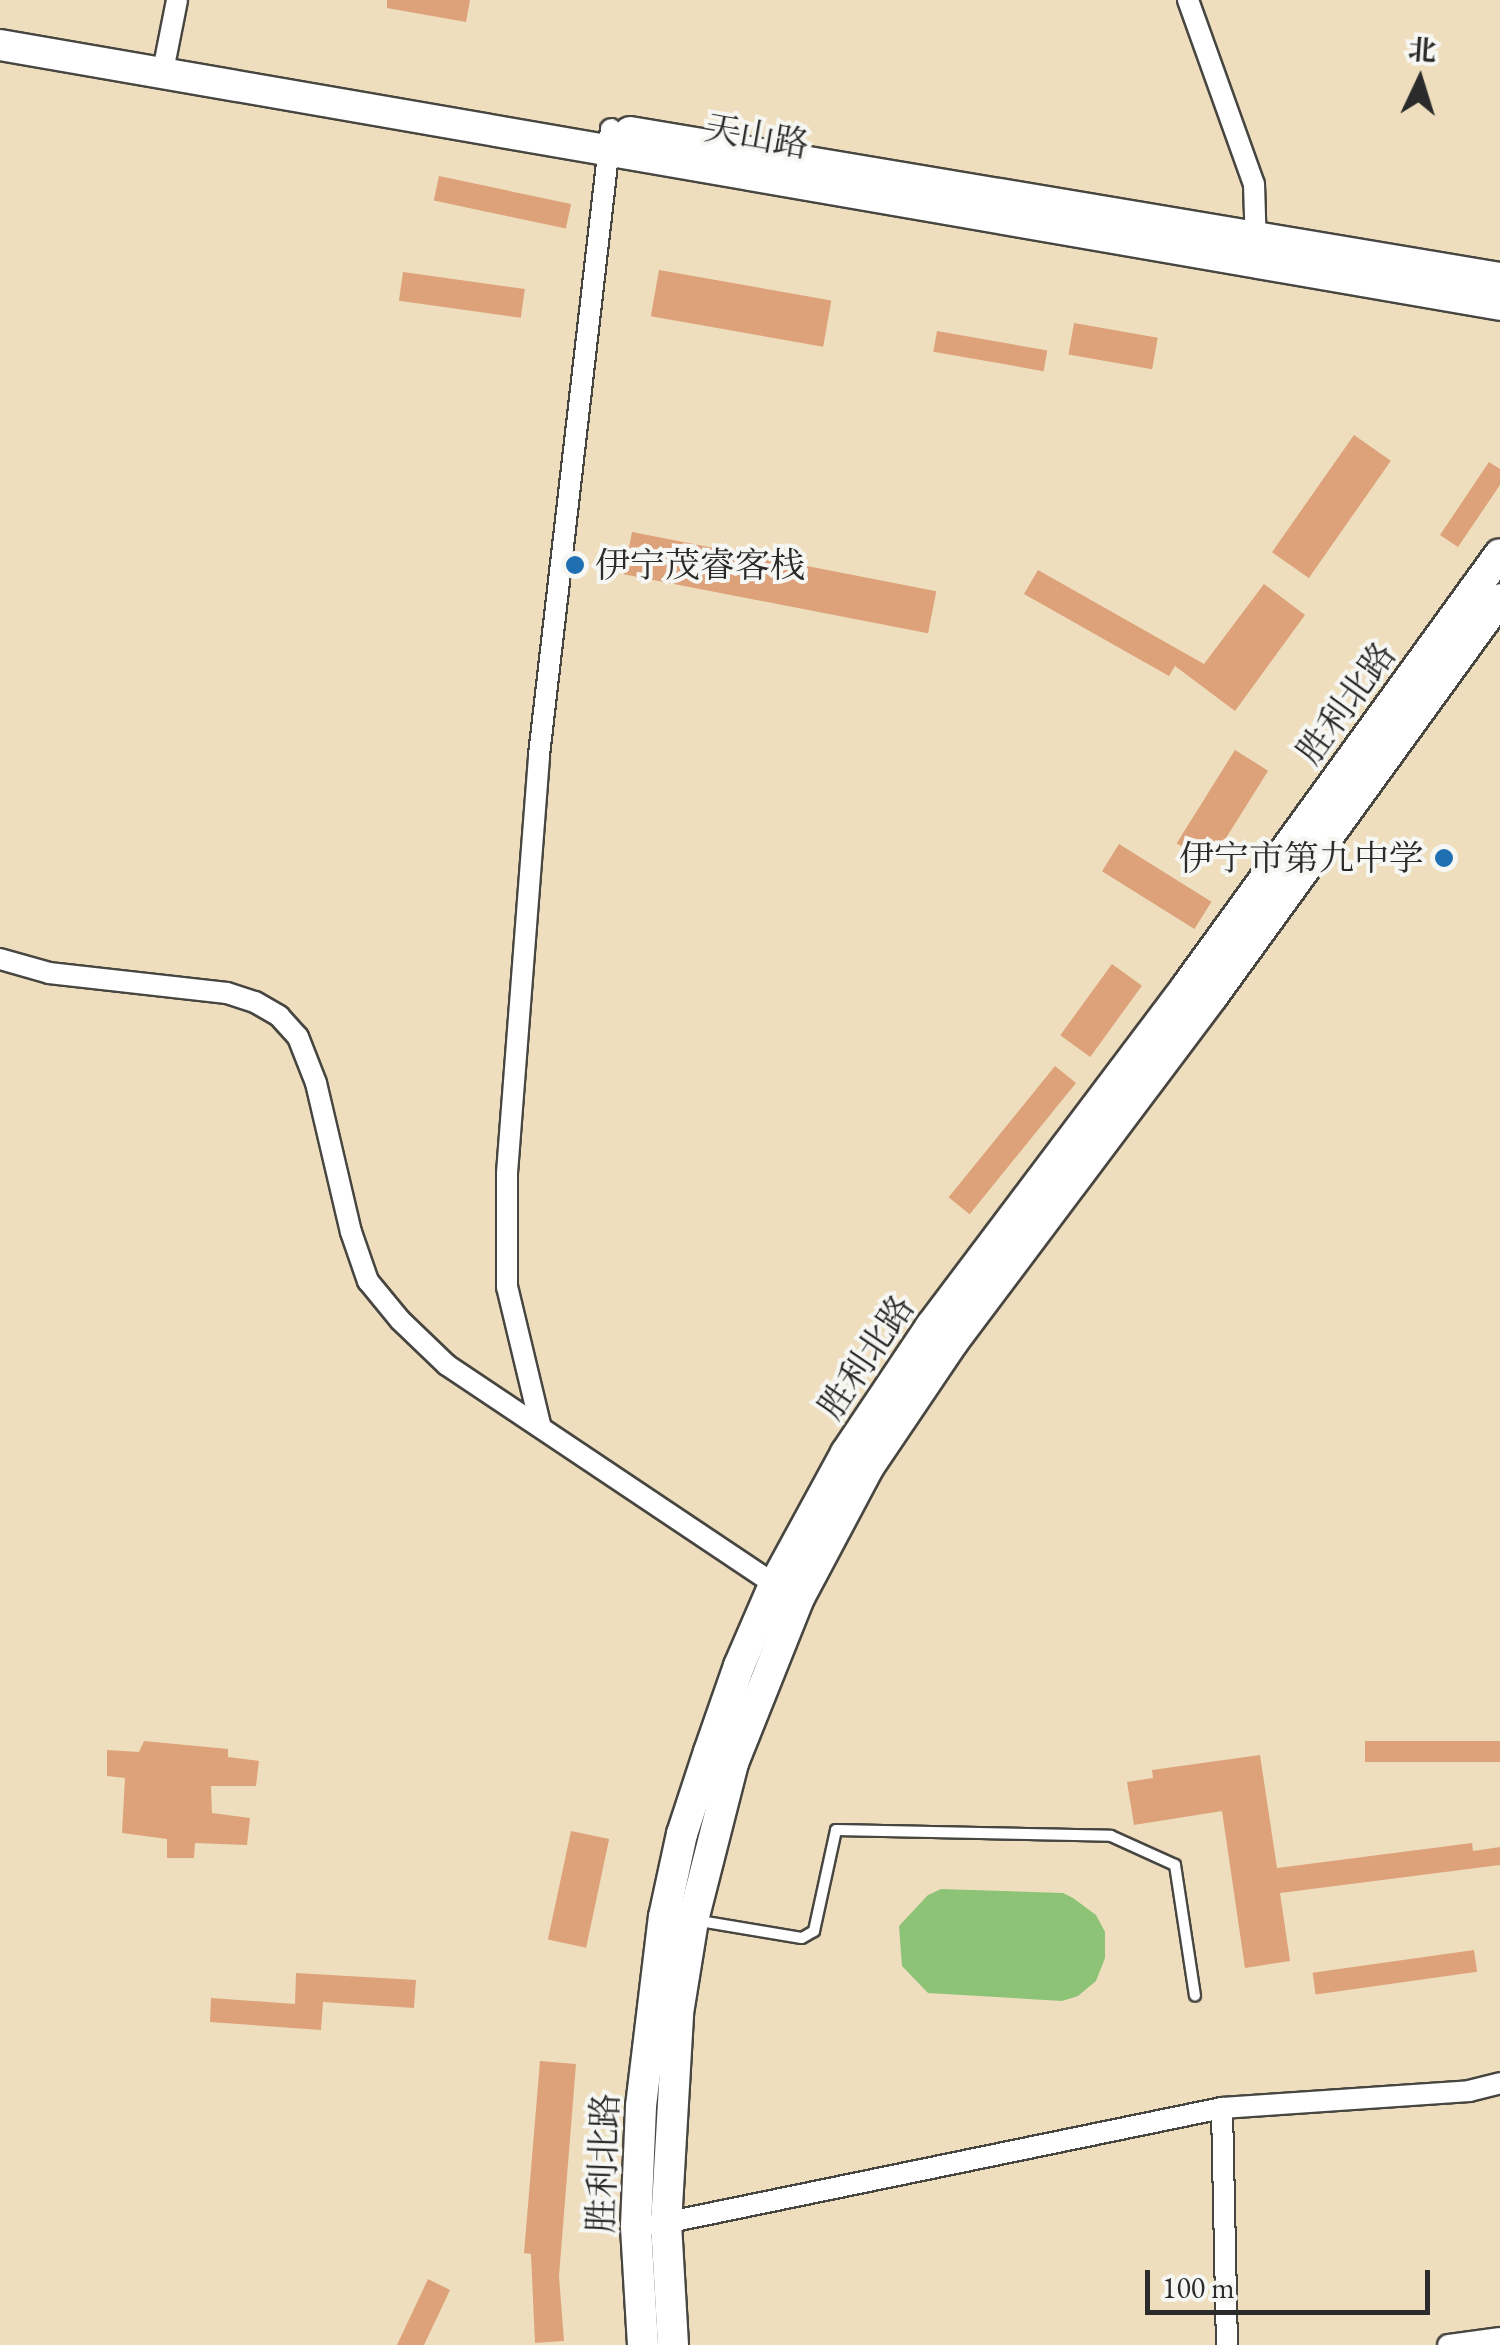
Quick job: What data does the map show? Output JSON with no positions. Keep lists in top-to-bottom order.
{
  "streets": {
    "main road": ["天山路", "胜利北路"]
  },
  "places": ["伊宁茂睿客栈", "伊宁市第九中学"],
  "scale_bar": "100 m",
  "north": "top"
}
